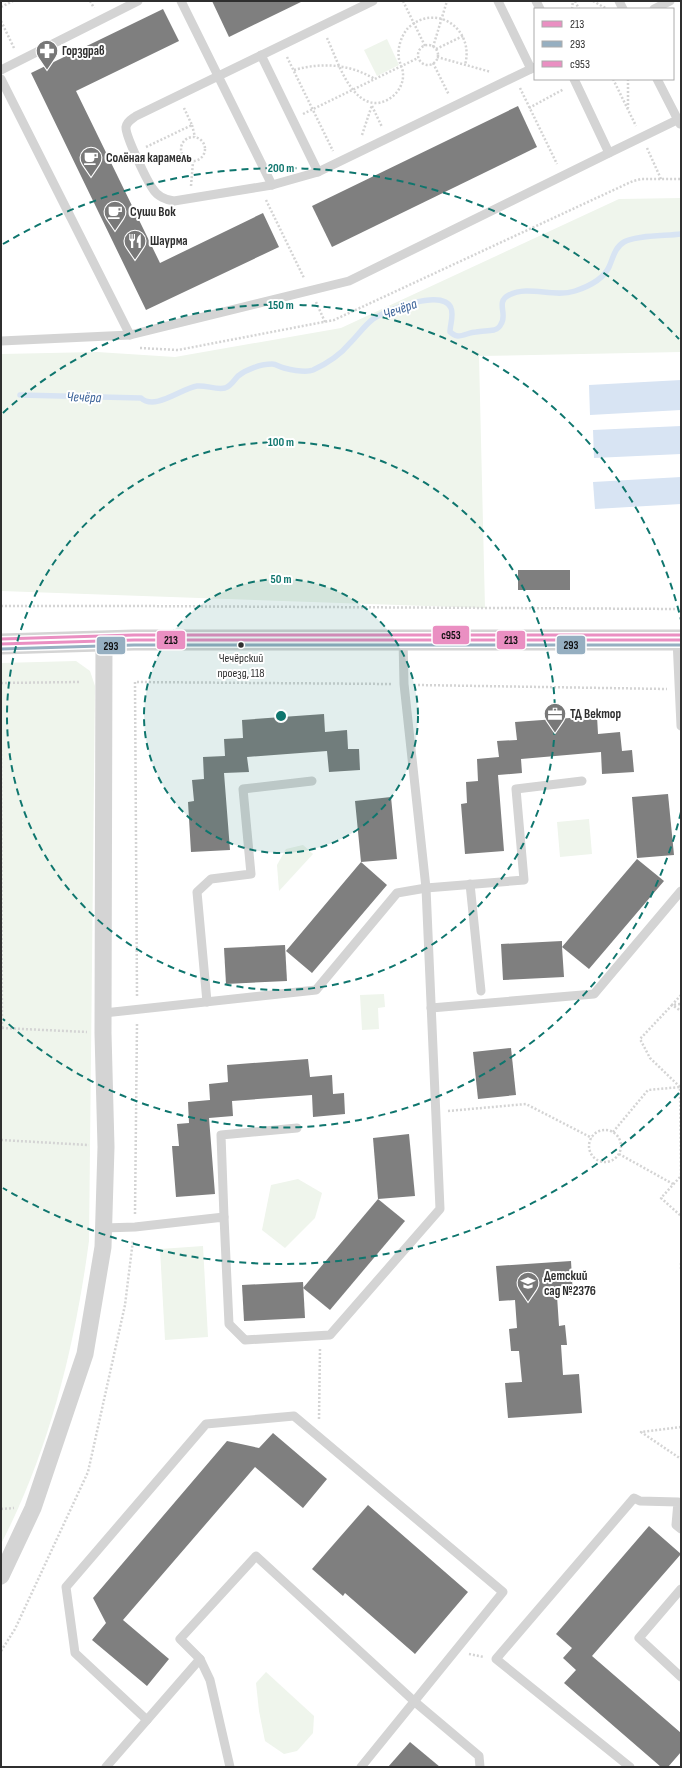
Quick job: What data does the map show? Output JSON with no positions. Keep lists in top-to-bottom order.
{
  "water": ["Чечёра"],
  "places": {
    "pharmacy": ["Горздрав"],
    "cafe": ["Солёная карамель", "Суши Вок"],
    "restaurant": ["Шаурма"],
    "other": ["Чечёрский проезд, 118"],
    "office": ["ТД Вектор"],
    "school or university": ["Детский сад №2376"]
  },
  "lines": ["transit line с953", "transit line 213", "transit line 293"],
  "legend": ["213", "293", "с953"],
  "rings": [
    "200 m",
    "150 m",
    "100 m",
    "50 m"
  ]
}
